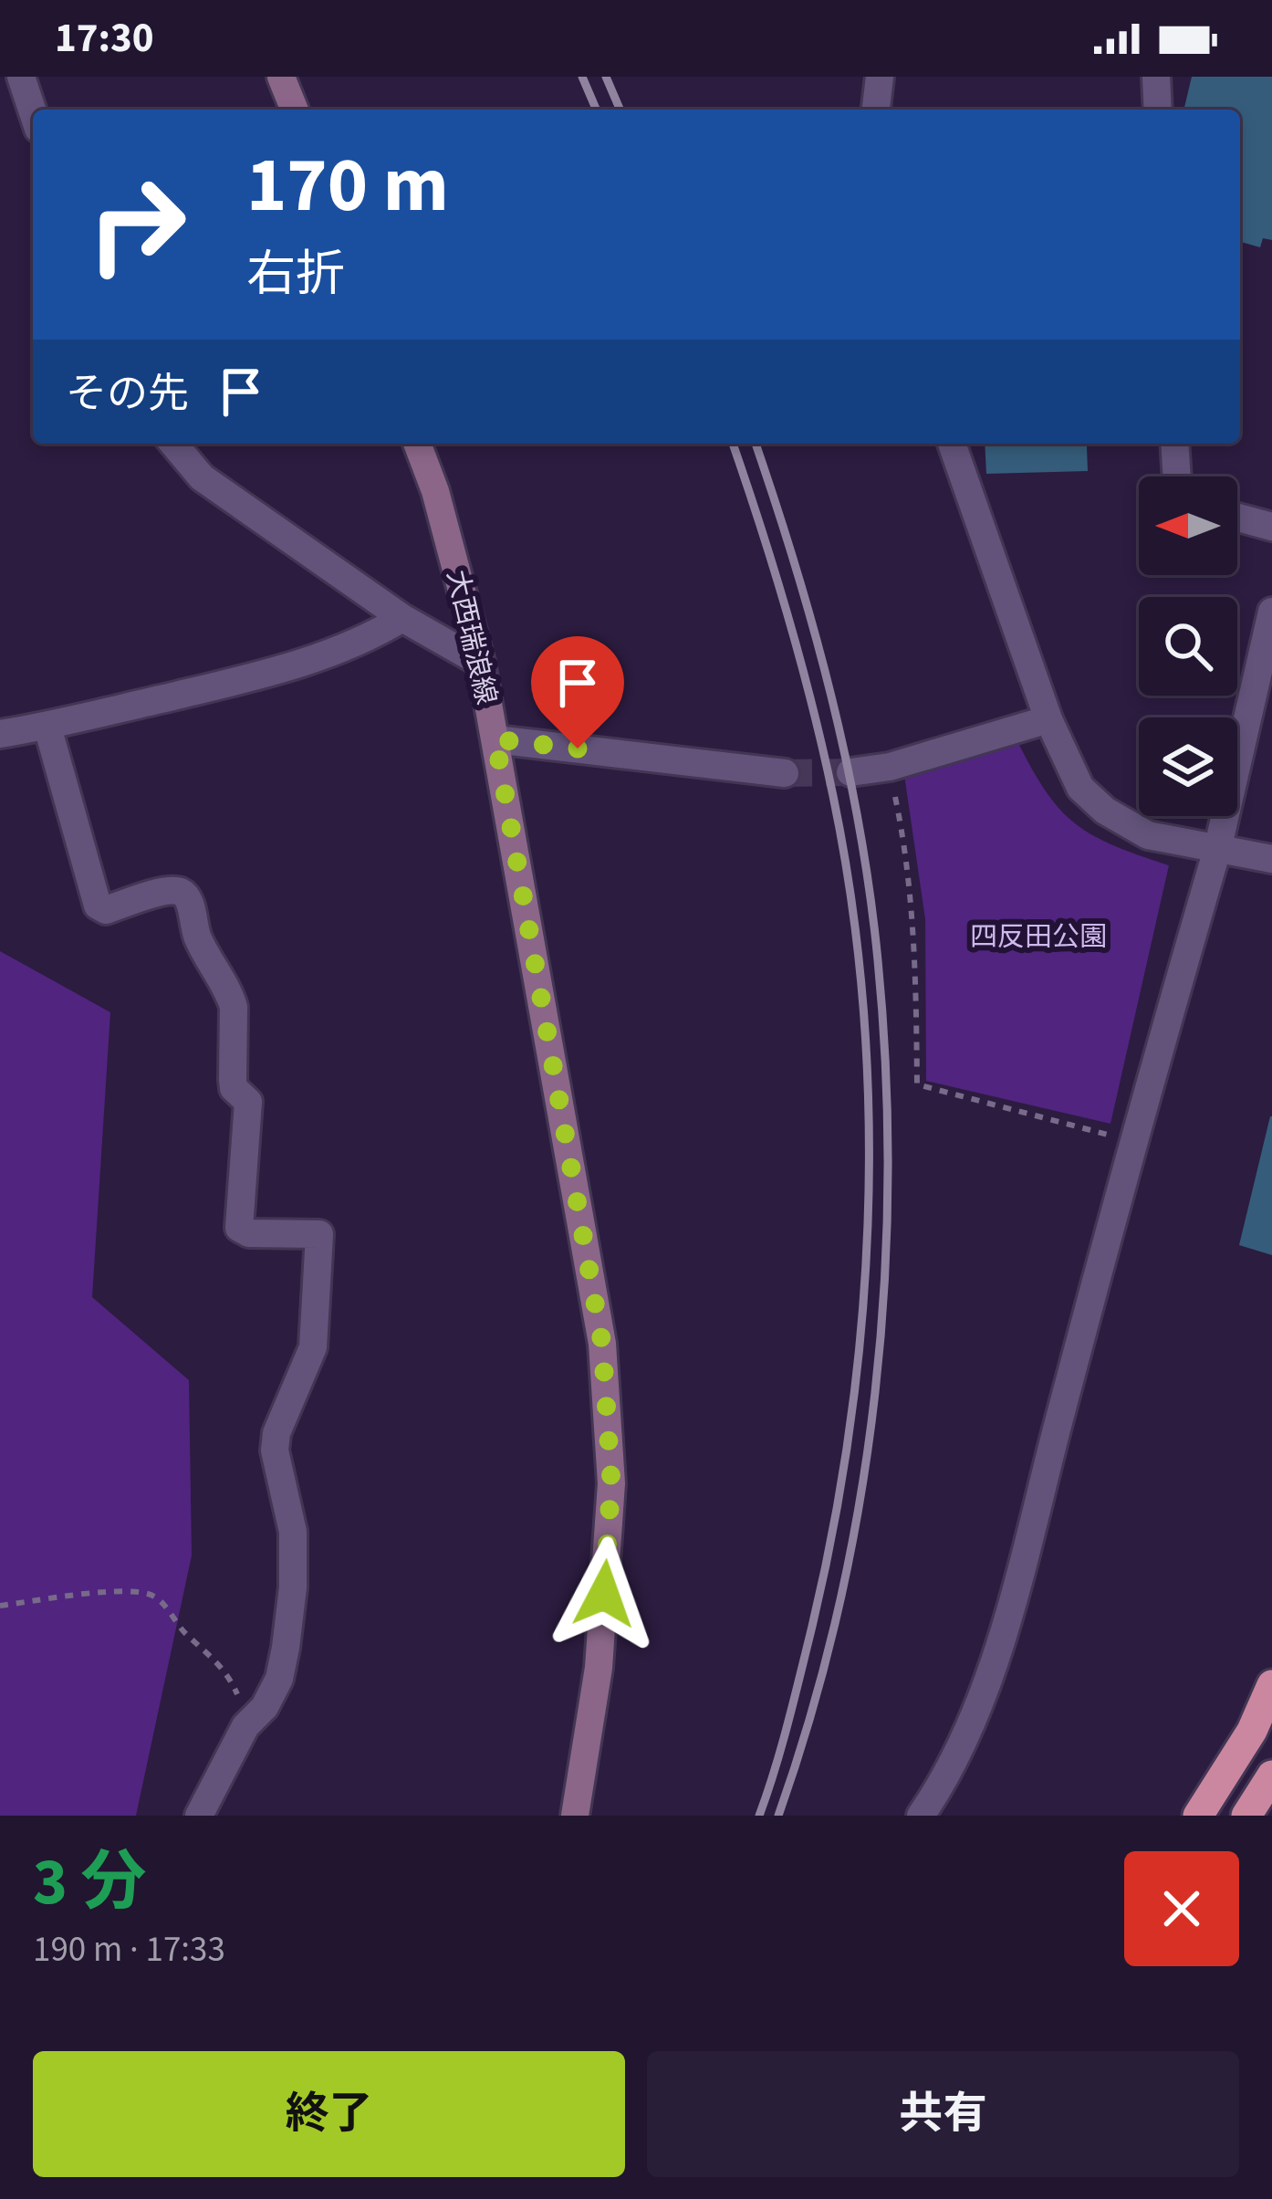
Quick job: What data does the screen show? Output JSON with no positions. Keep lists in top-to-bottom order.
{
  "streets": {
    "main road": ["大西瑞浪線"]
  },
  "parks": ["四反田公園"],
  "north": "left",
  "page": {
    "status": "17:30",
    "turn": ["170 m", "右折"],
    "then": "その先",
    "heading": ["3 分", "190 m · 17:33"],
    "buttons": ["終了", "共有"]
  }
}
